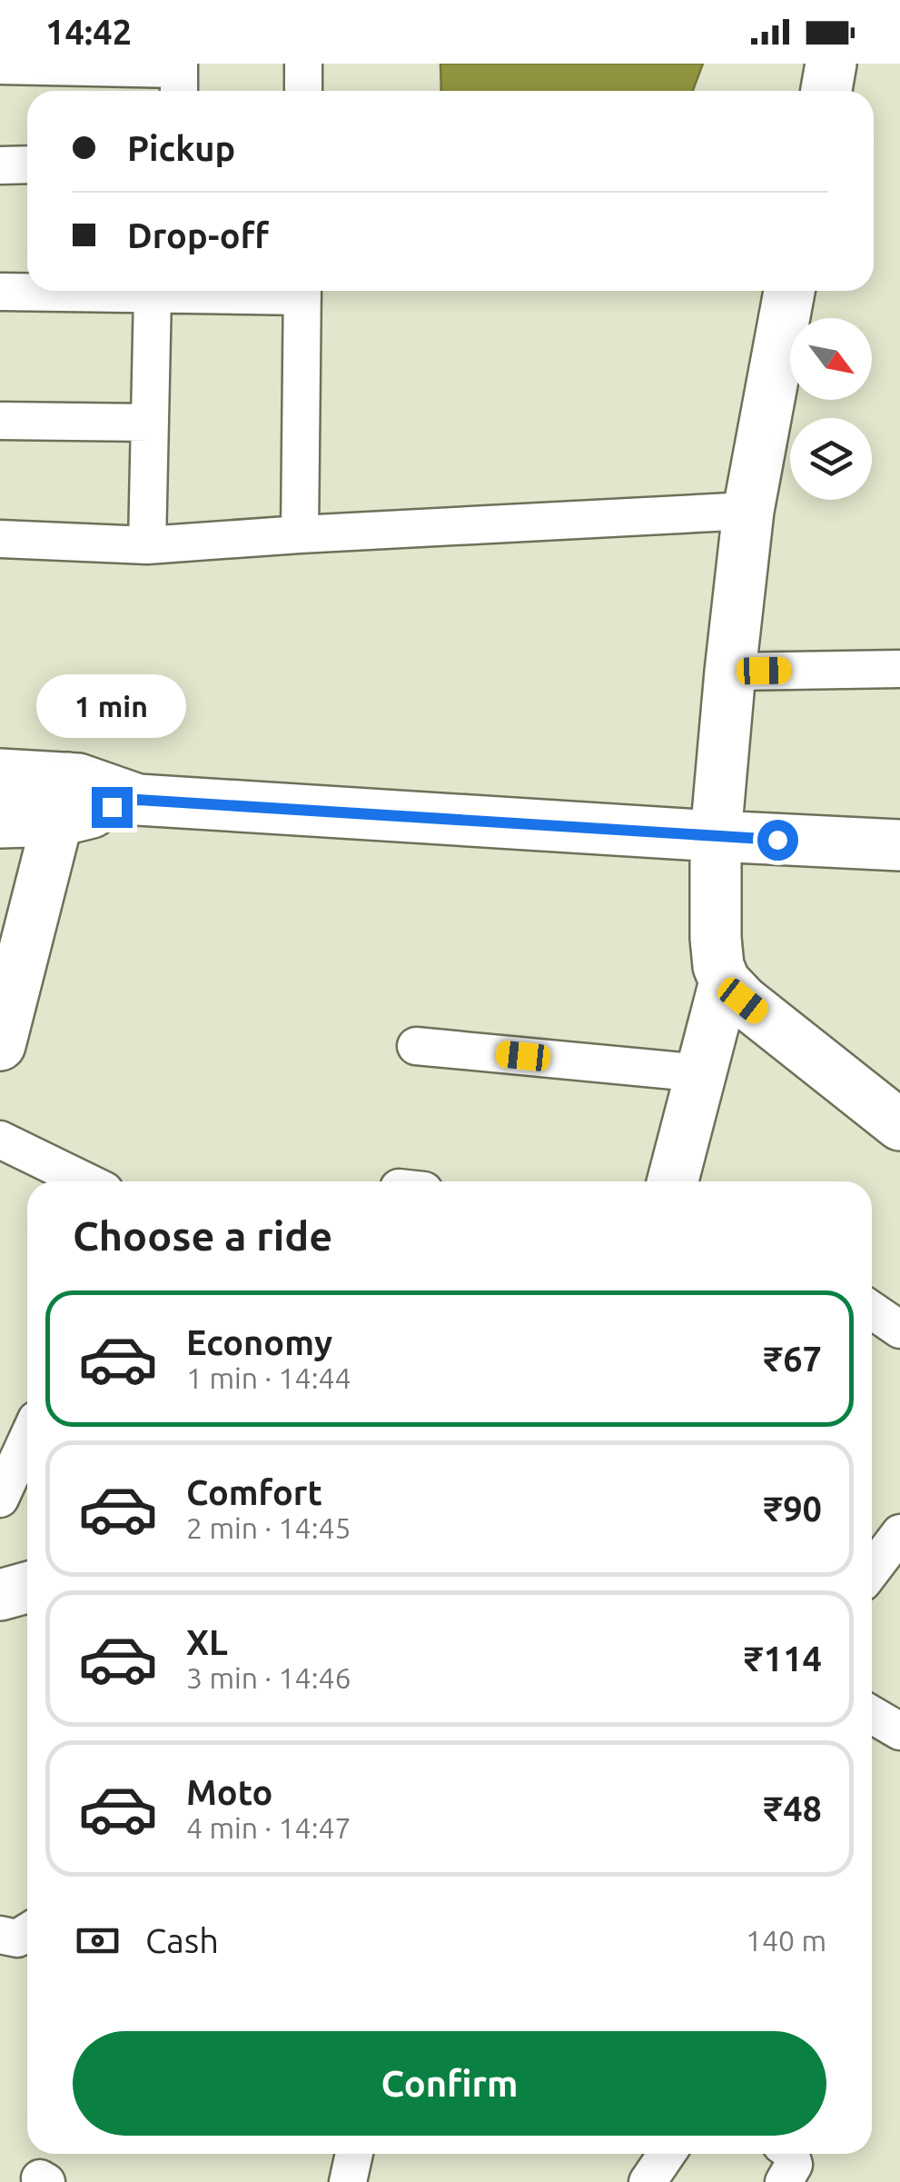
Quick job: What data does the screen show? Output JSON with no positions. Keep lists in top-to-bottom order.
{
  "north": "bottom right",
  "page": {
    "status": "14:42",
    "banner": ["Pickup", "Drop-off"],
    "bubble": "1 min",
    "heading": "Choose a ride",
    "list": [
      {
        "name": "Economy",
        "note": "1 min · 14:44",
        "value": "₹67"
      },
      {
        "name": "Comfort",
        "note": "2 min · 14:45",
        "value": "₹90"
      },
      {
        "name": "XL",
        "note": "3 min · 14:46",
        "value": "₹114"
      },
      {
        "name": "Moto",
        "note": "4 min · 14:47",
        "value": "₹48"
      }
    ],
    "pay": ["Cash", "140 m"],
    "buttons": "Confirm"
  }
}
